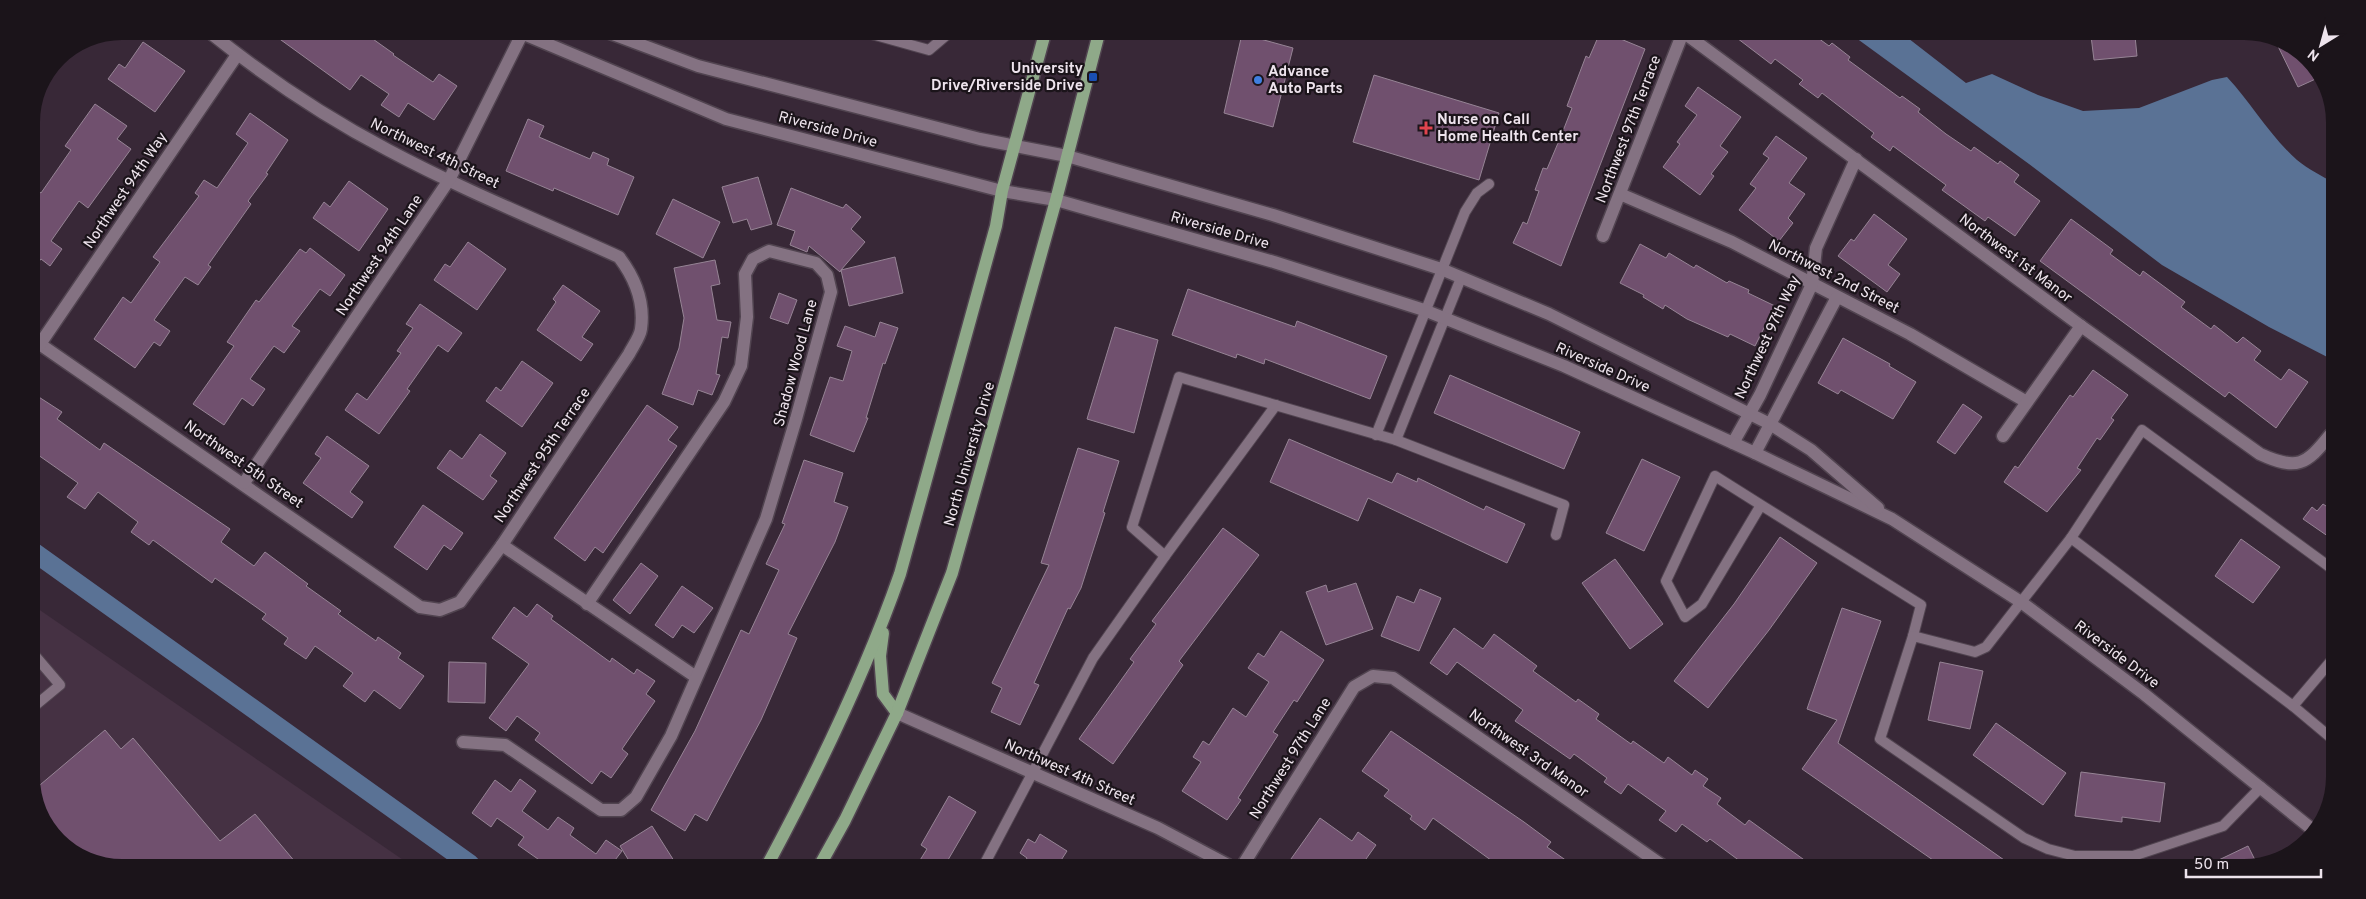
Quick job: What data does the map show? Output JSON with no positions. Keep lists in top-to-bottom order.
{
  "streets": {
    "main road": ["North University Drive"],
    "street": [
      "Riverside Drive",
      "Northwest 97th Terrace",
      "Northwest 4th Street",
      "Northwest 94th Way",
      "Northwest 94th Lane",
      "Northwest 1st Manor",
      "Northwest 2nd Street",
      "Northwest 97th Way",
      "Shadow Wood Lane",
      "Northwest 95th Terrace",
      "Northwest 5th Street",
      "Northwest 3rd Manor",
      "Northwest 97th Lane"
    ]
  },
  "crossings": [
    ["Riverside Drive", "Northwest 97th Way"],
    ["Riverside Drive", "North University Drive"],
    ["Northwest 97th Terrace", "Northwest 2nd Street"],
    ["Northwest 4th Street", "Northwest 94th Way"],
    ["Northwest 4th Street", "Northwest 94th Lane"],
    ["Northwest 4th Street", "North University Drive"],
    ["Northwest 4th Street", "Northwest 95th Terrace"],
    ["Northwest 94th Lane", "Northwest 5th Street"],
    ["Northwest 1st Manor", "Northwest 97th Way"],
    ["Northwest 2nd Street", "Northwest 97th Way"],
    ["Northwest 95th Terrace", "Northwest 5th Street"],
    ["Northwest 3rd Manor", "Northwest 97th Lane"]
  ],
  "places": {
    "transit": ["University Drive/Riverside Drive"],
    "other": ["Advance Auto Parts"],
    "health": ["Nurse on Call Home Health Center"]
  },
  "scale_bar": "50 m",
  "north": "bottom left"
}
